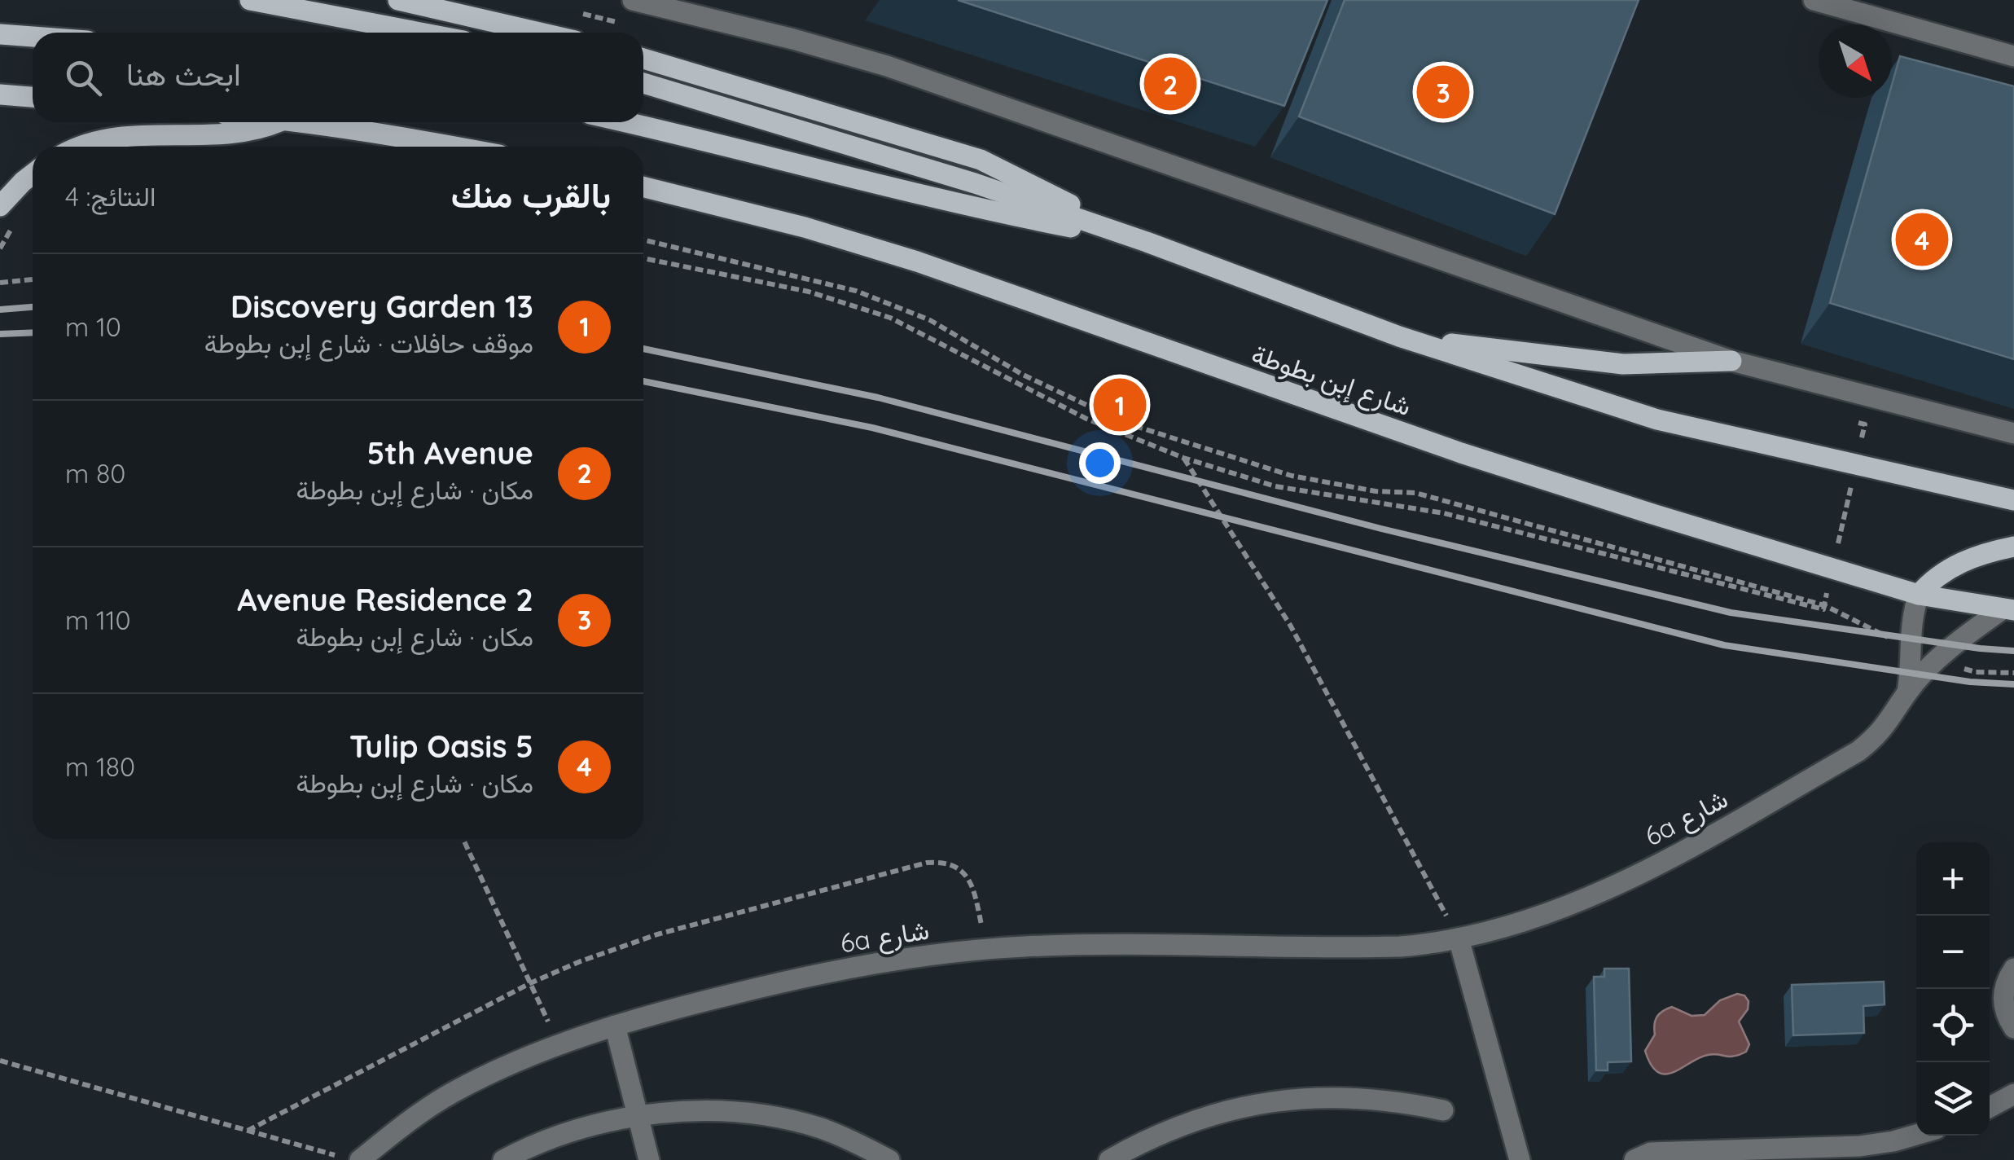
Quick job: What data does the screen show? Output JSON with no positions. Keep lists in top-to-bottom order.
{
  "streets": {
    "main road": ["شارع إبن بطوطة"],
    "street": ["6a شارع"]
  },
  "crossings": [
    ["شارع إبن بطوطة", "6a شارع"]
  ],
  "north": "bottom right",
  "page": {
    "search": "ابحث هنا",
    "pins": [
      "2",
      "3",
      "4",
      "1"
    ],
    "heading": ["بالقرب منك", "النتائج: 4"],
    "list": [
      {
        "mark": "1",
        "name": "Discovery Garden 13",
        "note": "موقف حافلات · شارع إبن بطوطة",
        "value": "10 m"
      },
      {
        "mark": "2",
        "name": "5th Avenue",
        "note": "مكان · شارع إبن بطوطة",
        "value": "80 m"
      },
      {
        "mark": "3",
        "name": "Avenue Residence 2",
        "note": "مكان · شارع إبن بطوطة",
        "value": "110 m"
      },
      {
        "mark": "4",
        "name": "Tulip Oasis 5",
        "note": "مكان · شارع إبن بطوطة",
        "value": "180 m"
      }
    ],
    "map_buttons": ["+", "−"]
  }
}
